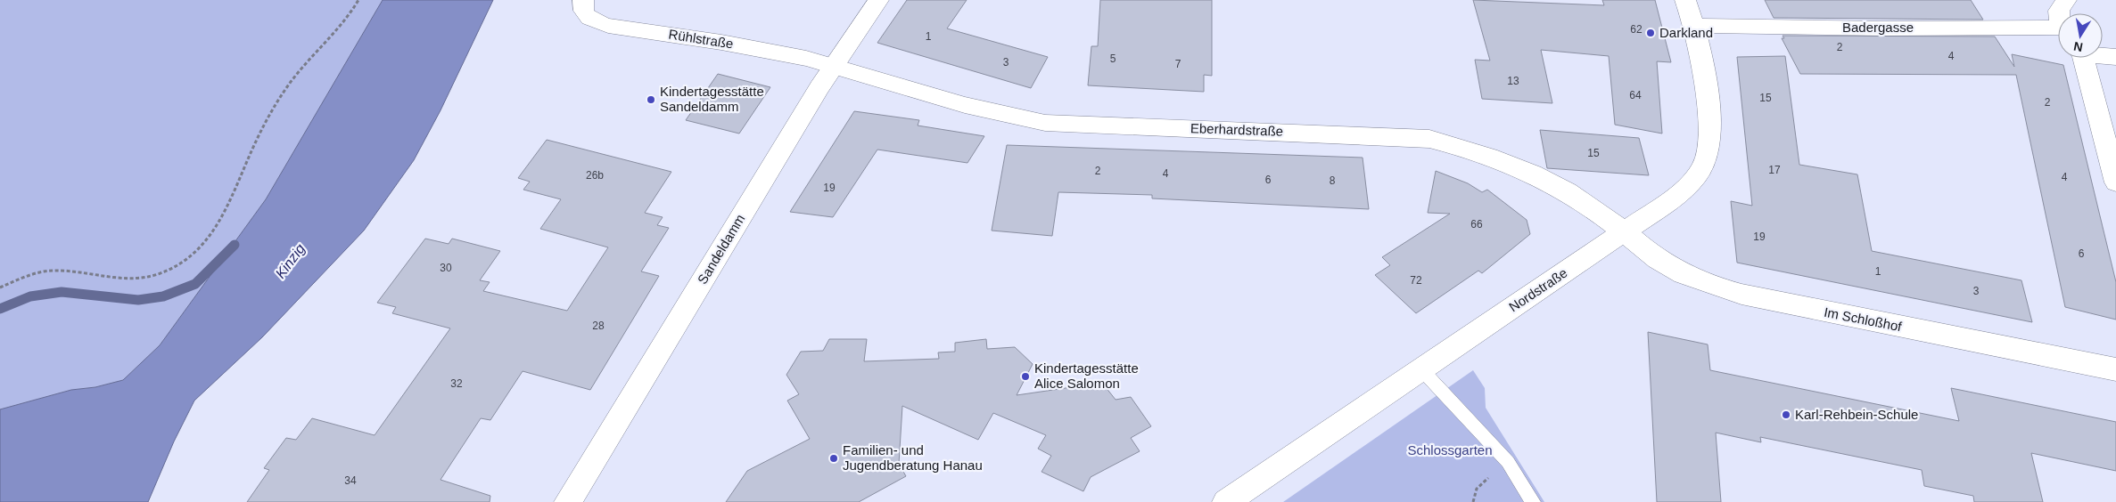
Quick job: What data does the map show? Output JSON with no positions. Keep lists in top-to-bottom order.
{
  "streets": {
    "street": [
      "Badergasse",
      "Rühlstraße",
      "Eberhardstraße",
      "Sandeldamm",
      "Nordstraße",
      "Im Schloßhof"
    ]
  },
  "crossings": [
    ["Badergasse", "Nordstraße"],
    ["Rühlstraße", "Eberhardstraße"],
    ["Rühlstraße", "Sandeldamm"],
    ["Eberhardstraße", "Sandeldamm"],
    ["Eberhardstraße", "Nordstraße"],
    ["Eberhardstraße", "Im Schloßhof"],
    ["Nordstraße", "Im Schloßhof"]
  ],
  "water": ["Kinzig"],
  "parks": ["Schlossgarten"],
  "places": [
    "Darkland",
    "Kindertagesstätte Sandeldamm",
    "Kindertagesstätte Alice Salomon",
    "Karl-Rehbein-Schule",
    "Familien- und Jugendberatung Hanau"
  ],
  "house_numbers": [
    "62",
    "1",
    "2",
    "4",
    "5",
    "3",
    "7",
    "13",
    "64",
    "15",
    "2",
    "15",
    "17",
    "2",
    "4",
    "26b",
    "4",
    "6",
    "8",
    "19",
    "66",
    "19",
    "6",
    "30",
    "1",
    "72",
    "3",
    "28",
    "32",
    "34"
  ],
  "north": "bottom"
}
